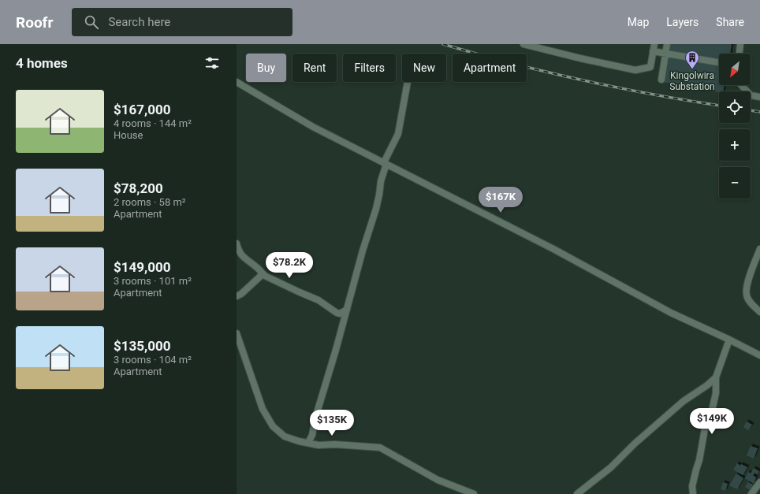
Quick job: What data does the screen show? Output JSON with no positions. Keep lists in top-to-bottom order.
{
  "places": {
    "building": ["Kingolwira Substation"]
  },
  "north": "bottom left",
  "page": {
    "header": "Roofr",
    "search": "Search here",
    "nav": ["Map", "Layers", "Share"],
    "heading": "4 homes",
    "map_buttons": ["+", "−"],
    "chip": [
      "Buy",
      "Rent",
      "Filters",
      "New",
      "Apartment"
    ],
    "list": [
      {
        "name": "$167,000",
        "note": "4 rooms · 144 m² · House"
      },
      {
        "name": "$78,200",
        "note": "2 rooms · 58 m² · Apartment"
      },
      {
        "name": "$149,000",
        "note": "3 rooms · 101 m² · Apartment"
      },
      {
        "name": "$135,000",
        "note": "3 rooms · 104 m² · Apartment"
      }
    ],
    "price": [
      "$167K",
      "$78.2K",
      "$149K",
      "$135K"
    ]
  }
}
